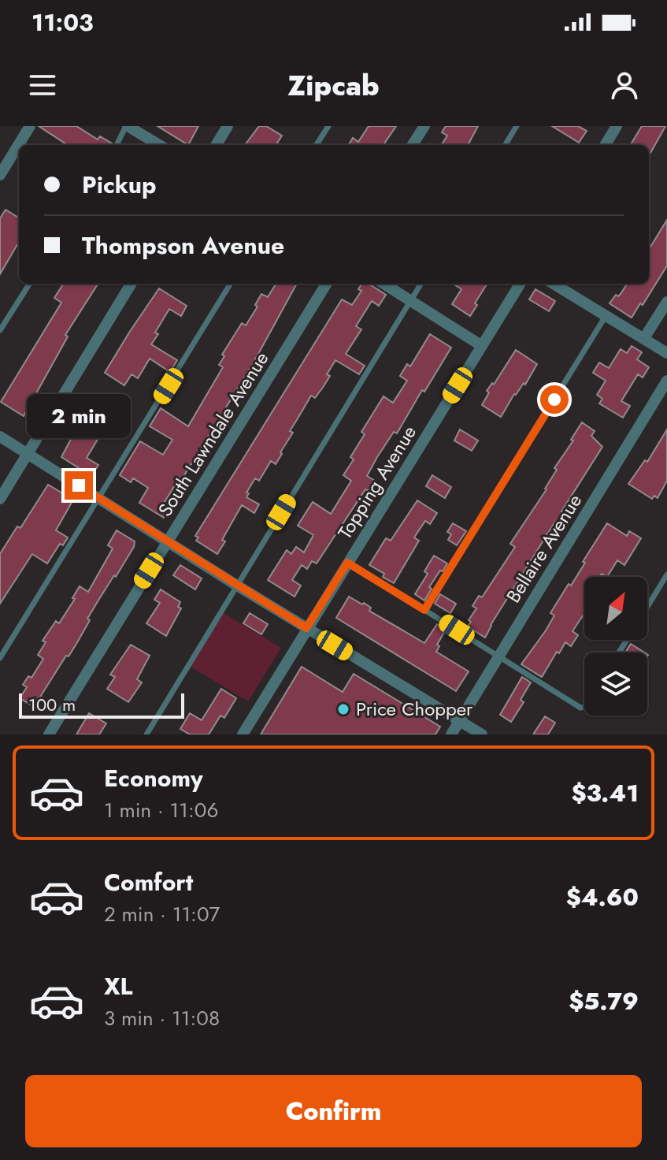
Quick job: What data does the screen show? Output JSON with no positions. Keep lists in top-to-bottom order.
{
  "streets": {
    "street": ["South Lawndale Avenue", "Topping Avenue", "Bellaire Avenue"]
  },
  "places": ["Price Chopper"],
  "scale_bar": "100 m",
  "north": "top right",
  "page": {
    "status": "11:03",
    "header": "Zipcab",
    "banner": ["Pickup", "Thompson Avenue"],
    "bubble": "2 min",
    "scale": "100 m",
    "list": [
      {
        "name": "Economy",
        "note": "1 min · 11:06",
        "value": "$3.41"
      },
      {
        "name": "Comfort",
        "note": "2 min · 11:07",
        "value": "$4.60"
      },
      {
        "name": "XL",
        "note": "3 min · 11:08",
        "value": "$5.79"
      }
    ],
    "buttons": "Confirm"
  }
}
